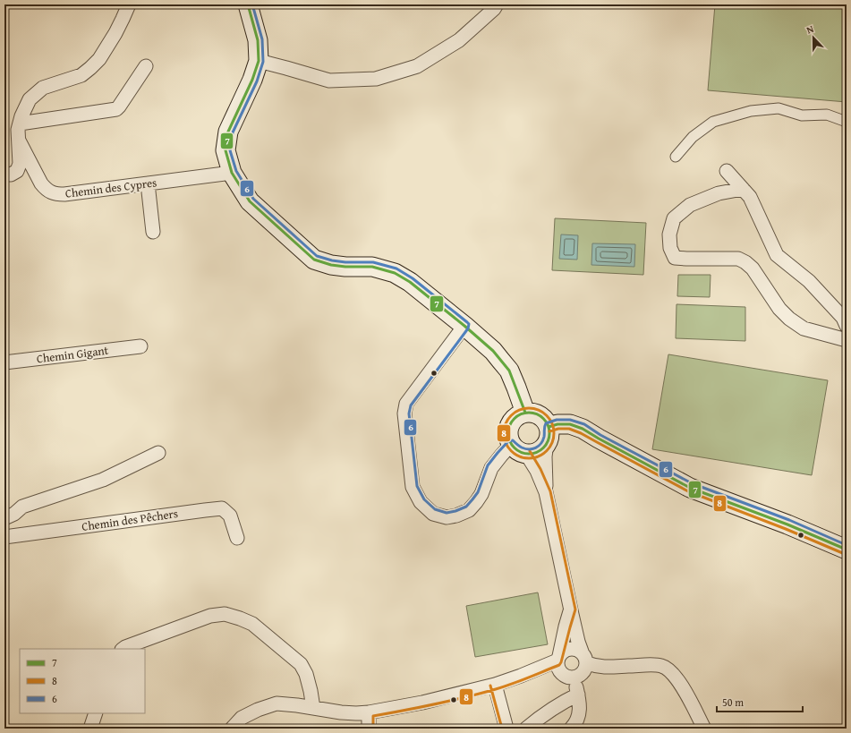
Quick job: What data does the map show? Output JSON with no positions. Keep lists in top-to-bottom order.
{
  "streets": {
    "street": ["Chemin des Cypres", "Chemin Gigant", "Chemin des Pêchers"]
  },
  "lines": ["transit line 7", "transit line 6", "transit line 8"],
  "legend": ["7", "8", "6"],
  "scale_bar": "50 m",
  "north": "top"
}
